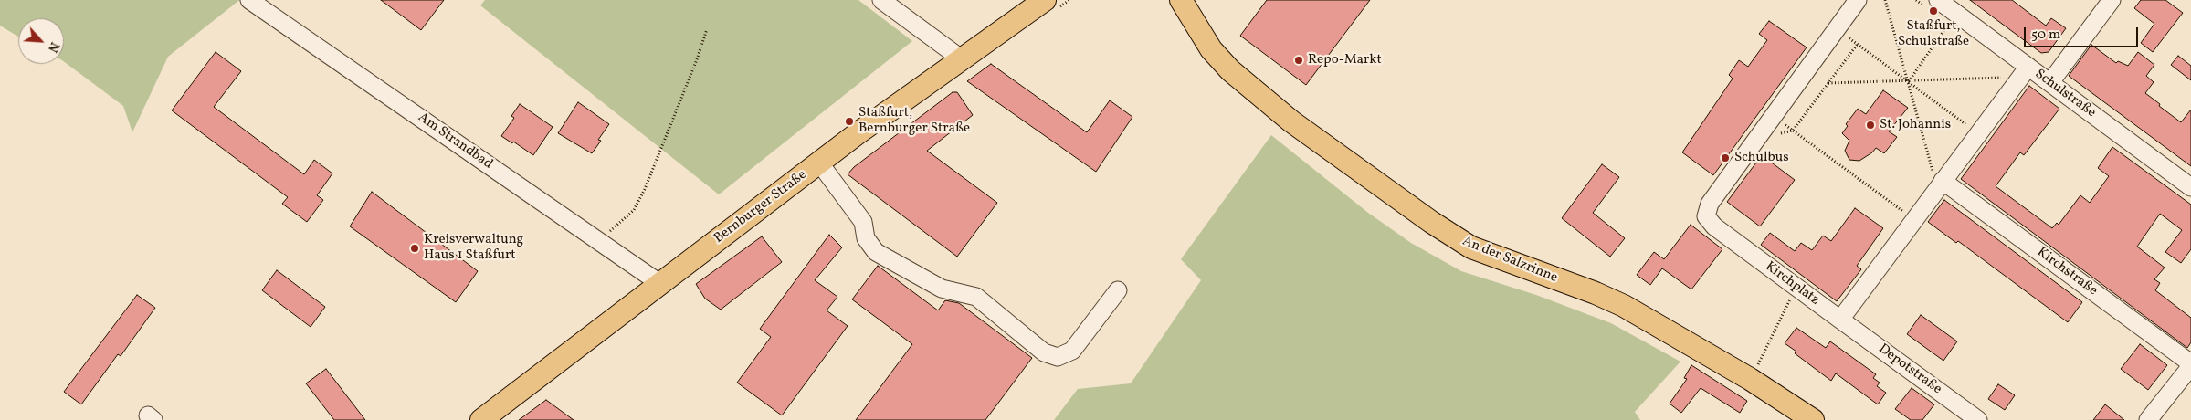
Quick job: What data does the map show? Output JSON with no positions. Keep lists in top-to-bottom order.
{
  "streets": {
    "main road": ["Bernburger Straße", "An der Salzrinne"],
    "street": [
      "Schulstraße",
      "Am Strandbad",
      "Kirchstraße",
      "Kirchplatz",
      "Depotstraße"
    ]
  },
  "crossings": [
    ["Am Strandbad", "Bernburger Straße"],
    ["Kirchplatz", "Depotstraße"]
  ],
  "places": [
    "Staßfurt, Schulstraße",
    "Repo-Markt",
    "Staßfurt, Bernburger Straße",
    "St. Johannis",
    "Schulbus",
    "Kreisverwaltung Haus 1 Staßfurt"
  ],
  "scale_bar": "50 m",
  "north": "bottom right"
}
